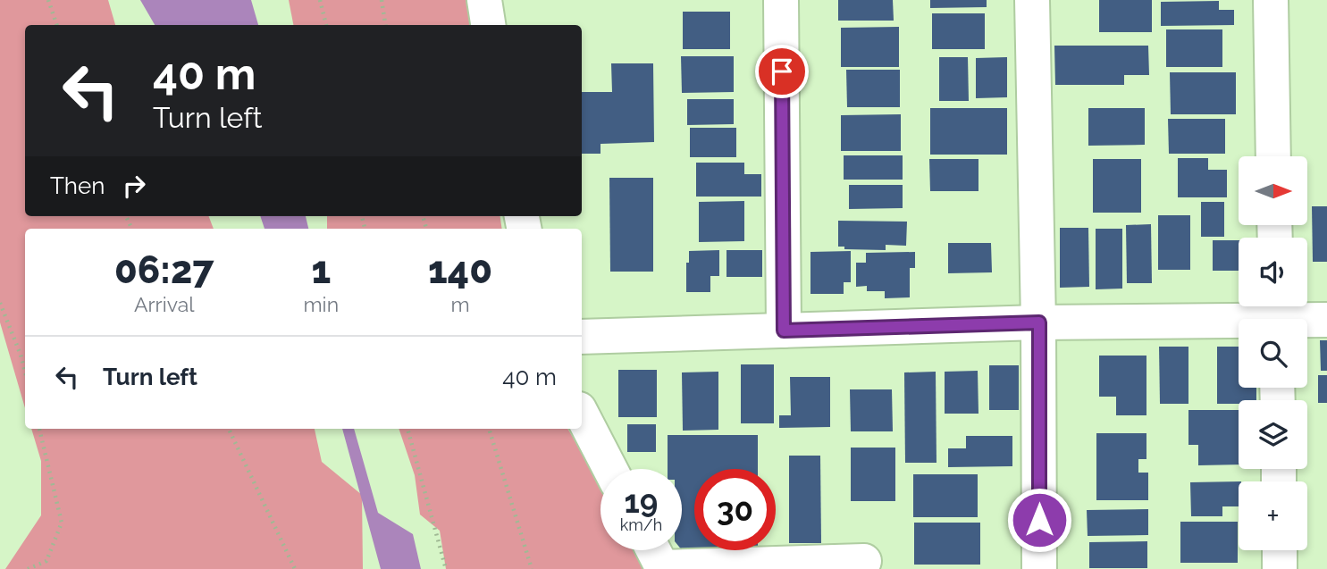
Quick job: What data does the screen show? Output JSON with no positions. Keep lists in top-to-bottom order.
{
  "north": "right",
  "page": {
    "turn": ["40 m", "Turn left"],
    "map_buttons": "+",
    "then": "Then",
    "eta": [
      "06:27",
      "Arrival",
      "1",
      "min",
      "140",
      "m"
    ],
    "list": [
      {
        "name": "Turn left",
        "value": "40 m"
      }
    ],
    "speed": "19 km/h",
    "limit": "30"
  }
}
